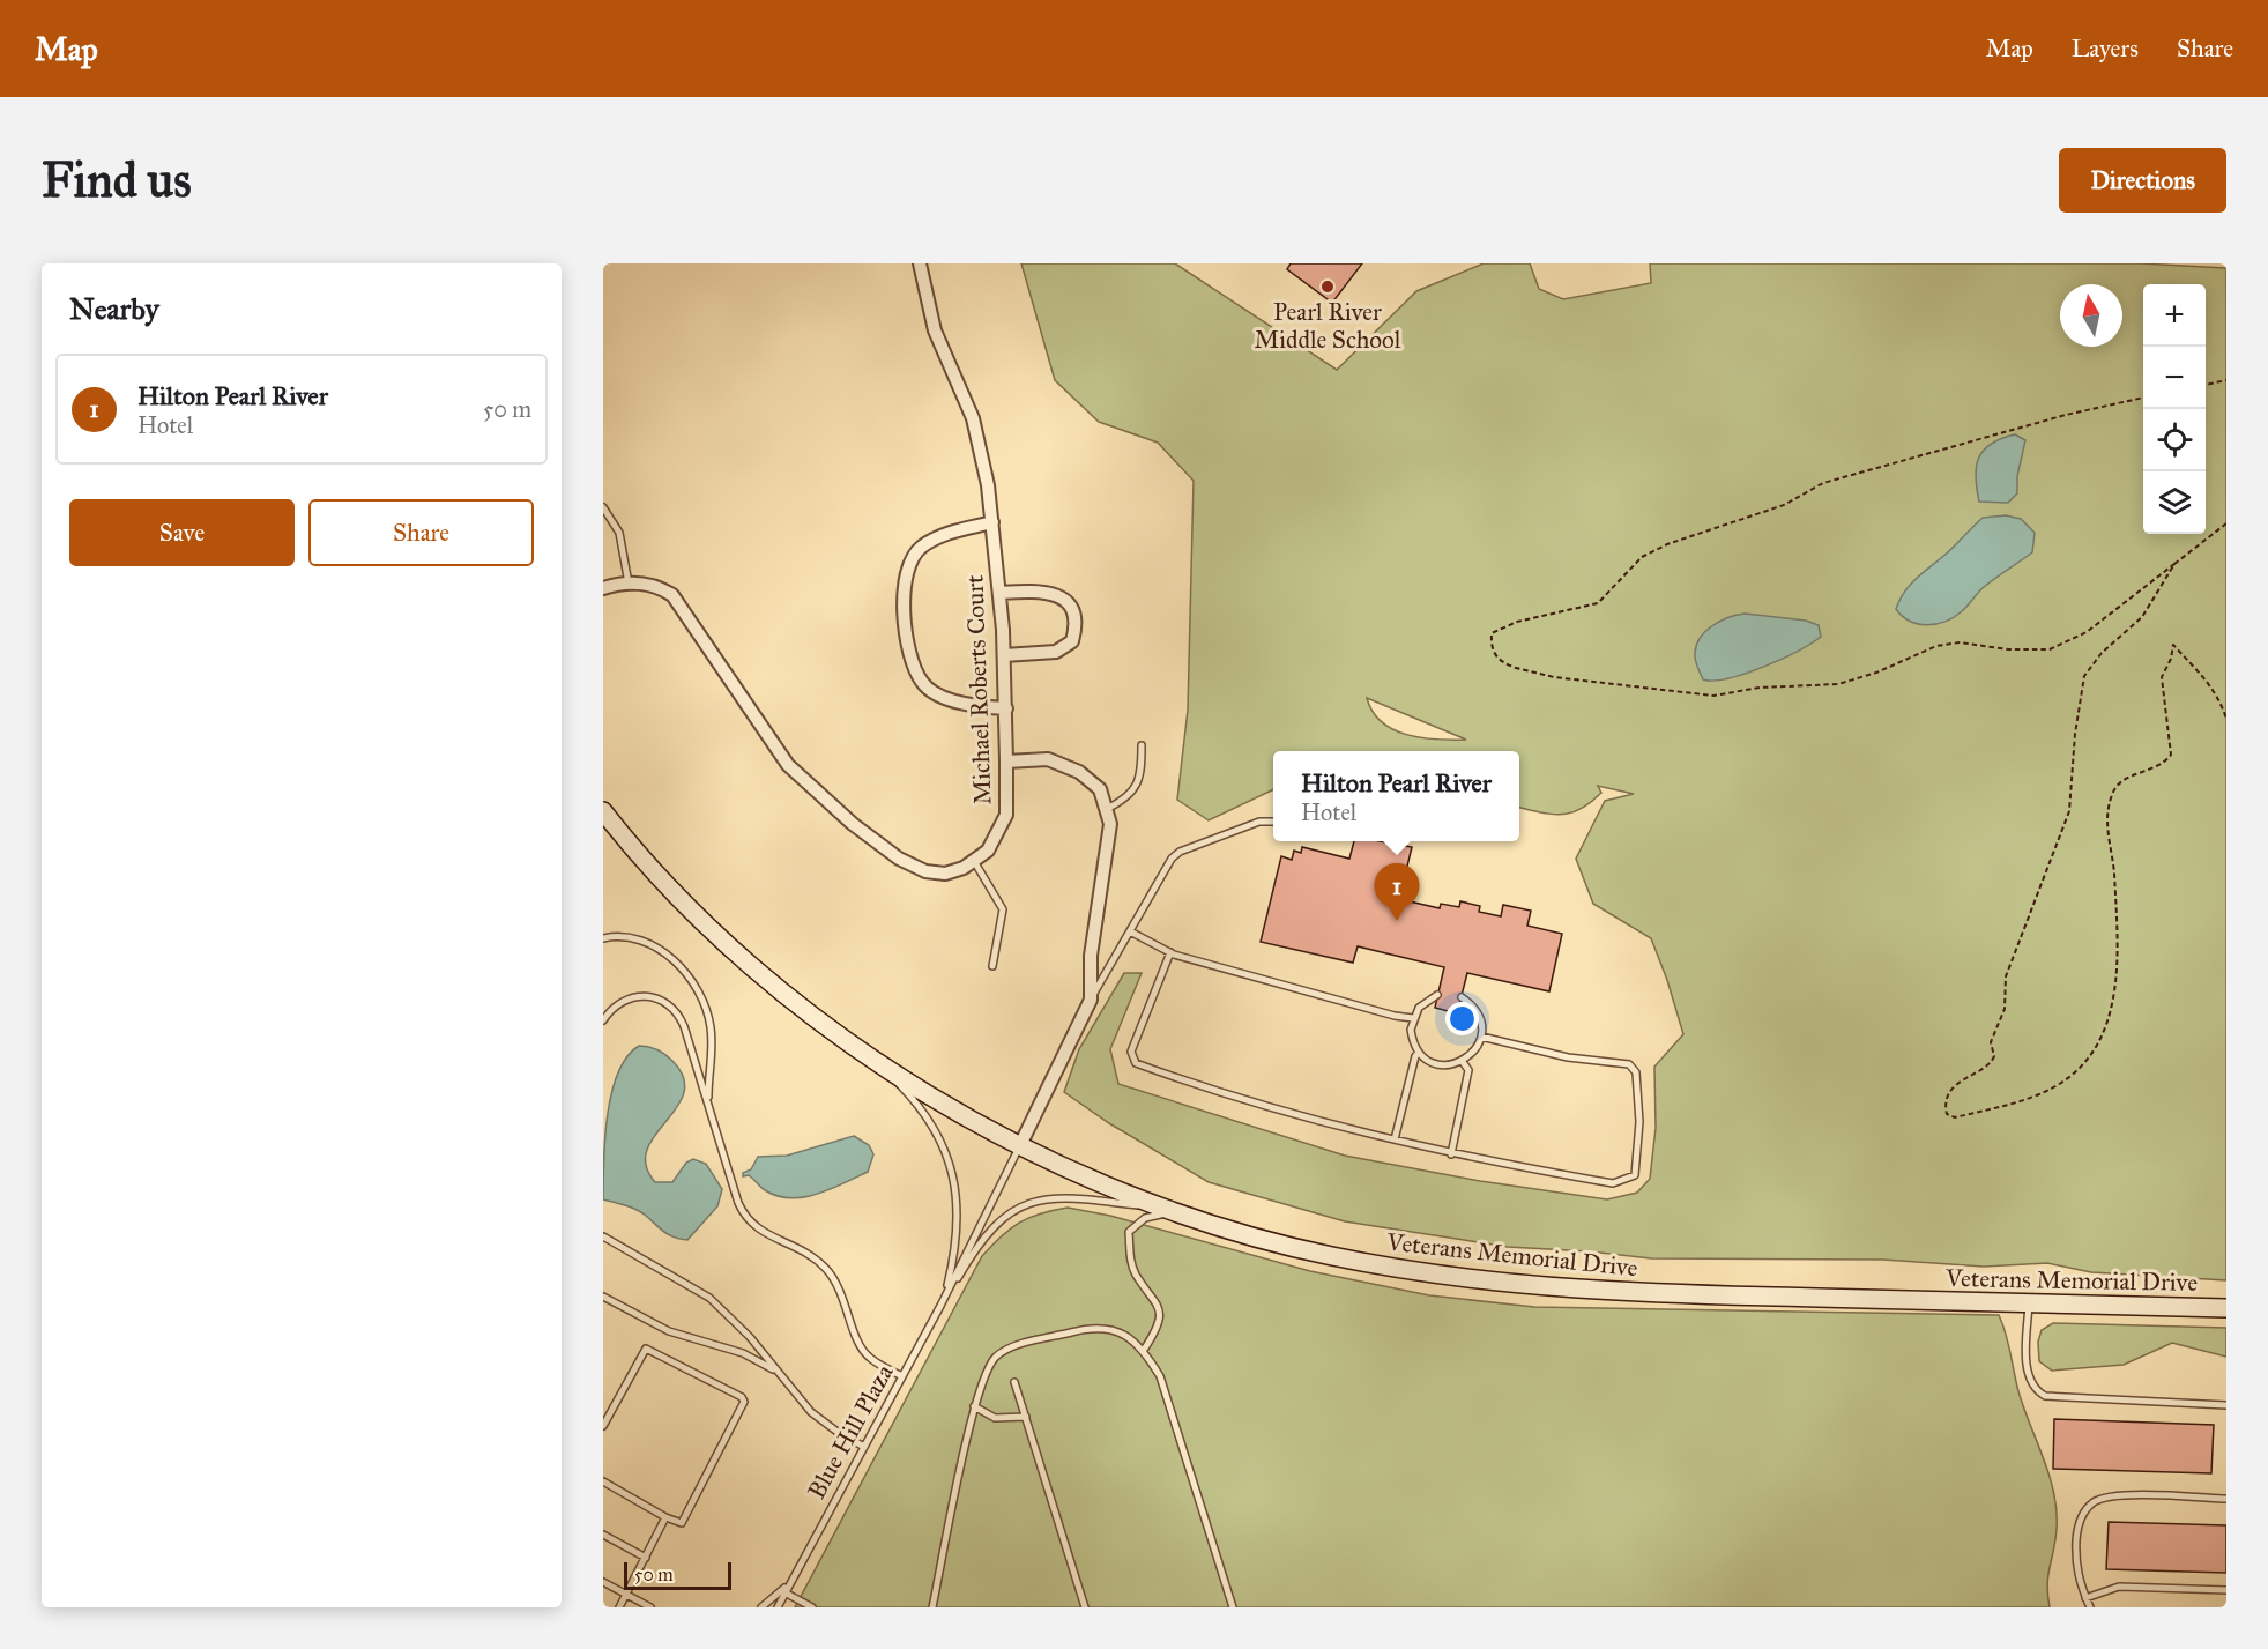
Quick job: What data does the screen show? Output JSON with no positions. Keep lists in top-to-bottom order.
{
  "streets": {
    "street": ["Michael Roberts Court", "Veterans Memorial Drive"],
    "lane": ["Blue Hill Plaza"]
  },
  "crossings": [
    ["Veterans Memorial Drive", "Blue Hill Plaza"]
  ],
  "places": ["Pearl River Middle School"],
  "scale_bar": "50 m",
  "north": "top",
  "page": {
    "header": "Map",
    "nav": ["Map", "Layers", "Share"],
    "buttons": [
      "Directions",
      ["Save", "Share"]
    ],
    "title": "Find us",
    "heading": "Nearby",
    "map_buttons": ["+", "−"],
    "list": [
      {
        "mark": "1",
        "name": "Hilton Pearl River",
        "note": "Hotel",
        "value": "50 m"
      }
    ],
    "popup": ["Hilton Pearl River", "Hotel"],
    "pins": "1",
    "scale": "50 m"
  }
}
